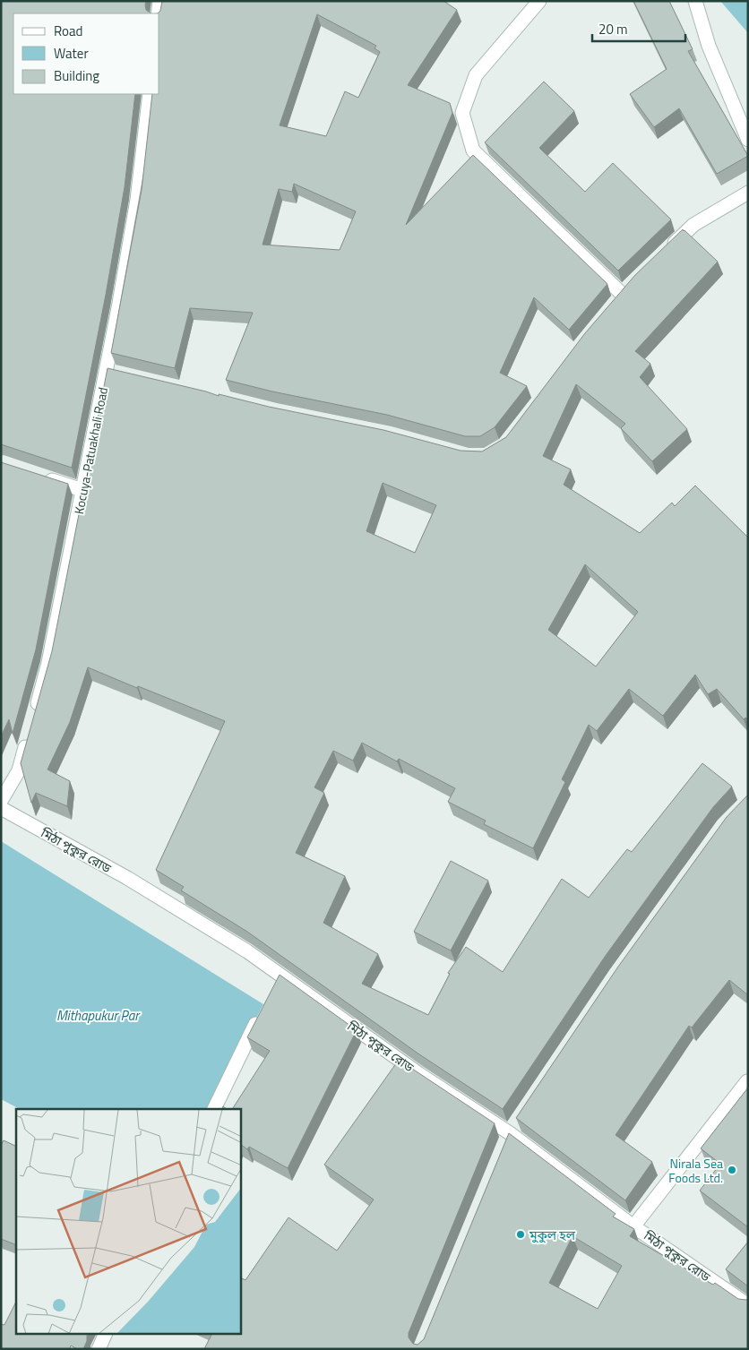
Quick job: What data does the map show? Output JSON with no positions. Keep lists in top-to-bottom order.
{
  "streets": {
    "street": ["Kocuya-Patuakhali Road", "মিঠা পুকুর রোড"]
  },
  "water": ["Mithapukur Par"],
  "places": ["Nirala Sea Foods Ltd.", "মুকুল হল"],
  "legend": ["Road", "Water", "Building"],
  "scale_bar": "20 m"
}
